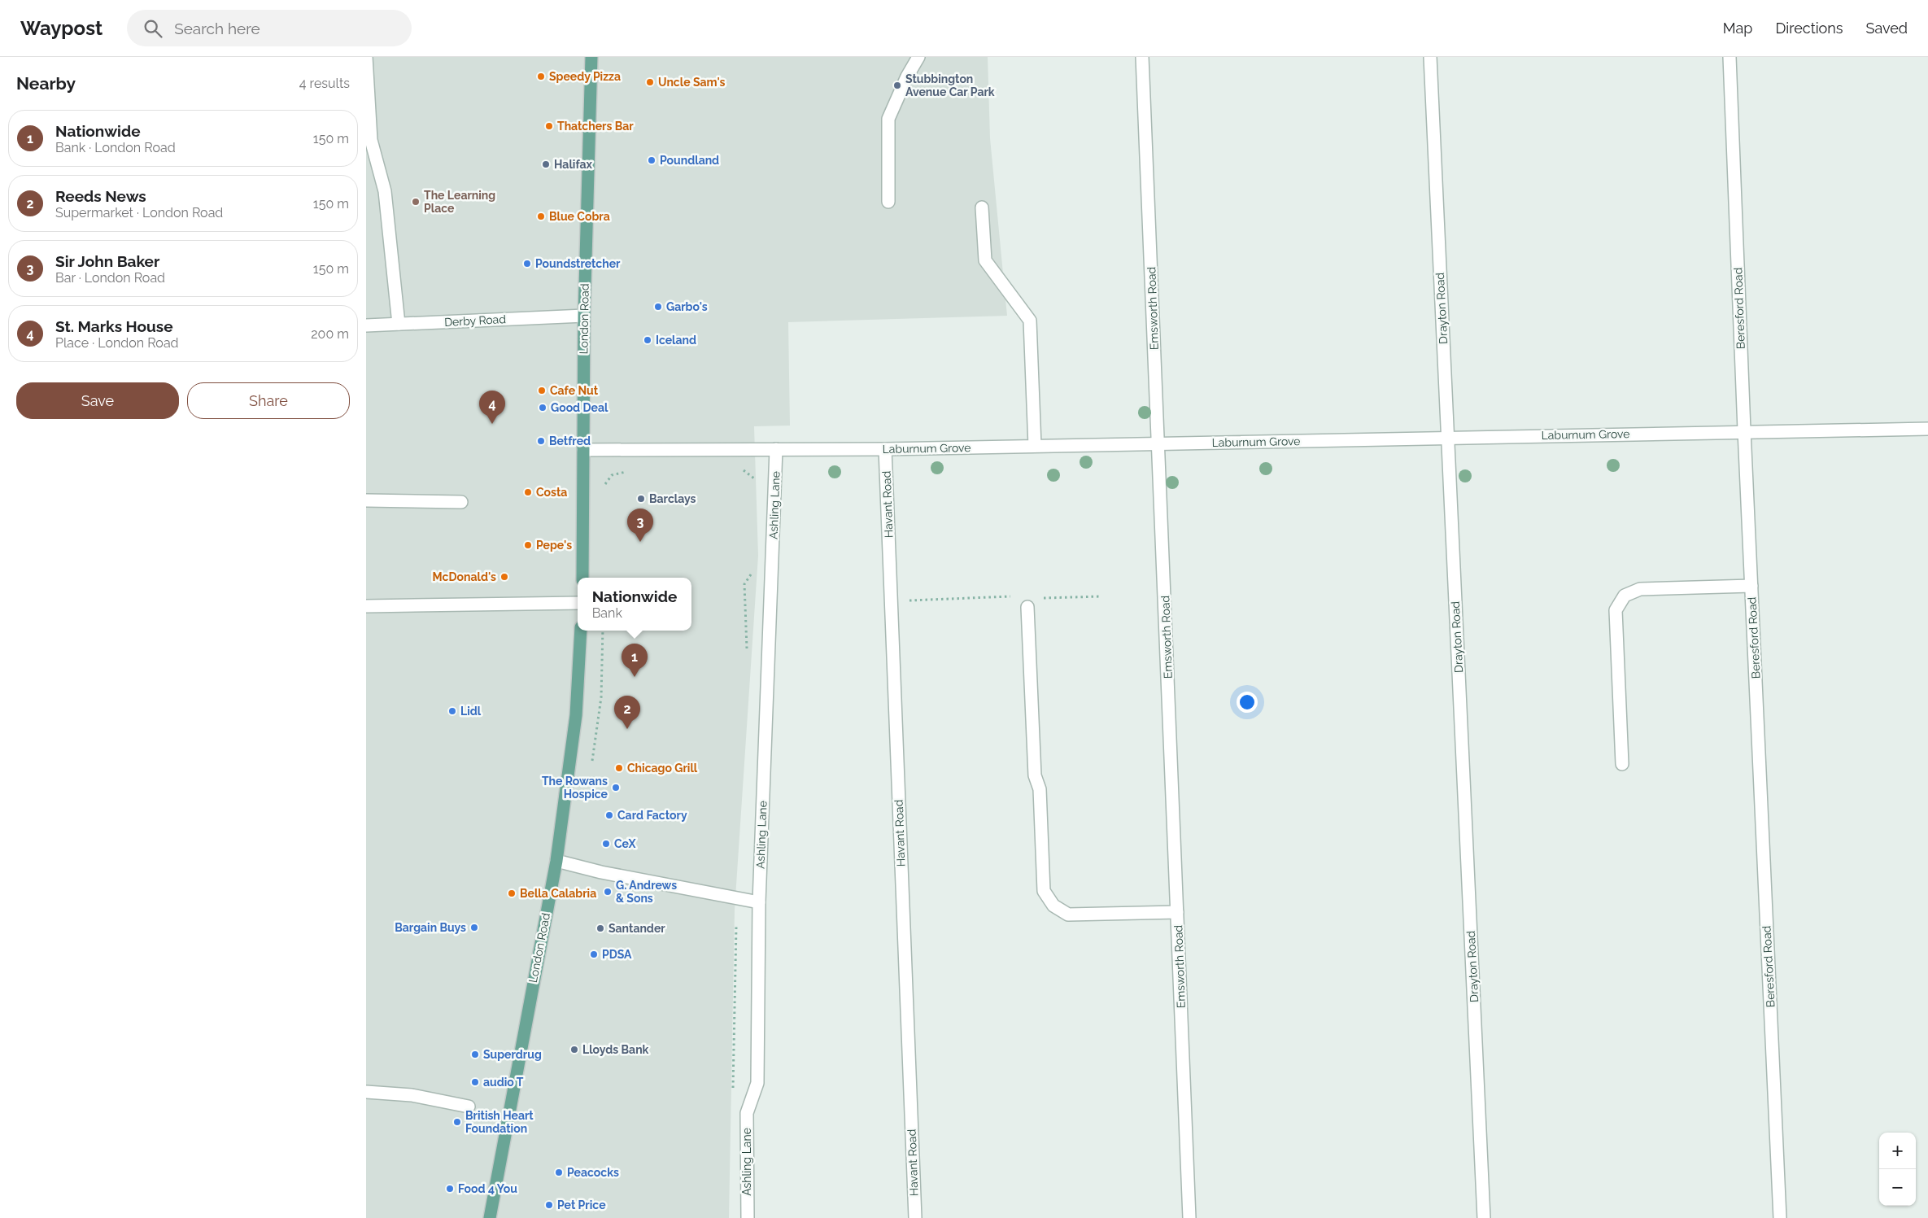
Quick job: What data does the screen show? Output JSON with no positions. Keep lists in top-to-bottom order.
{
  "streets": {
    "main road": ["London Road"],
    "street": [
      "Emsworth Road",
      "Drayton Road",
      "Beresford Road",
      "Derby Road",
      "Laburnum Grove",
      "Havant Road",
      "Ashling Lane"
    ]
  },
  "crossings": [
    ["Emsworth Road", "Laburnum Grove"],
    ["Drayton Road", "Laburnum Grove"],
    ["Beresford Road", "Laburnum Grove"],
    ["London Road", "Derby Road"],
    ["London Road", "Laburnum Grove"],
    ["Laburnum Grove", "Havant Road"],
    ["Laburnum Grove", "Ashling Lane"]
  ],
  "places": [
    "Speedy Pizza",
    "Uncle Sam's",
    "Stubbington Avenue Car Park",
    "Thatchers Bar",
    "Poundland",
    "Halifax",
    "The Learning Place",
    "Blue Cobra",
    "Poundstretcher",
    "Garbo's",
    "Iceland",
    "Cafe Nut",
    "Good Deal",
    "Betfred",
    "Costa",
    "Barclays",
    "Pepe's",
    "McDonald's",
    "Lidl",
    "Chicago Grill",
    "The Rowans Hospice",
    "Card Factory",
    "CeX",
    "G. Andrews & Sons",
    "Bella Calabria",
    "Bargain Buys",
    "Santander",
    "PDSA",
    "Lloyds Bank",
    "Superdrug",
    "audio T",
    "British Heart Foundation",
    "Peacocks",
    "Food 4 You",
    "Pet Price"
  ],
  "page": {
    "header": "Waypost",
    "search": "Search here",
    "nav": ["Map", "Directions", "Saved"],
    "heading": ["Nearby", "4 results"],
    "list": [
      {
        "mark": "1",
        "name": "Nationwide",
        "note": "Bank · London Road",
        "value": "150 m"
      },
      {
        "mark": "2",
        "name": "Reeds News",
        "note": "Supermarket · London Road",
        "value": "150 m"
      },
      {
        "mark": "3",
        "name": "Sir John Baker",
        "note": "Bar · London Road",
        "value": "150 m"
      },
      {
        "mark": "4",
        "name": "St. Marks House",
        "note": "Place · London Road",
        "value": "200 m"
      }
    ],
    "buttons": ["Save", "Share"],
    "pins": [
      "4",
      "3",
      "1",
      "2"
    ],
    "popup": ["Nationwide", "Bank"],
    "map_buttons": ["+", "−"]
  }
}
